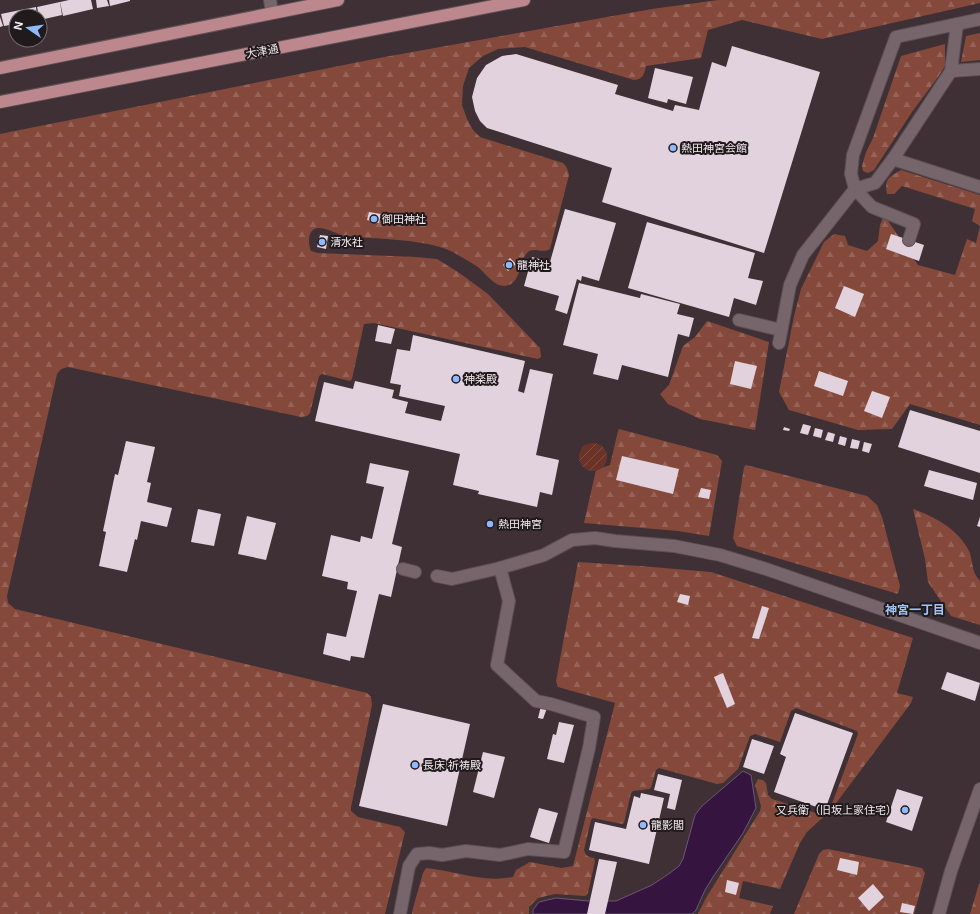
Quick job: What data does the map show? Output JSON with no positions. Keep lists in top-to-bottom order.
{
  "streets": {
    "main road": ["大津通"]
  },
  "districts": ["神宮一丁目"],
  "places": [
    "熱田神宮会館",
    "御田神社",
    "清水社",
    "龍神社",
    "神楽殿",
    "熱田神宮",
    "長床 祈祷殿",
    "又兵衛（旧坂上家住宅）",
    "龍影閣"
  ],
  "north": "left"
}
